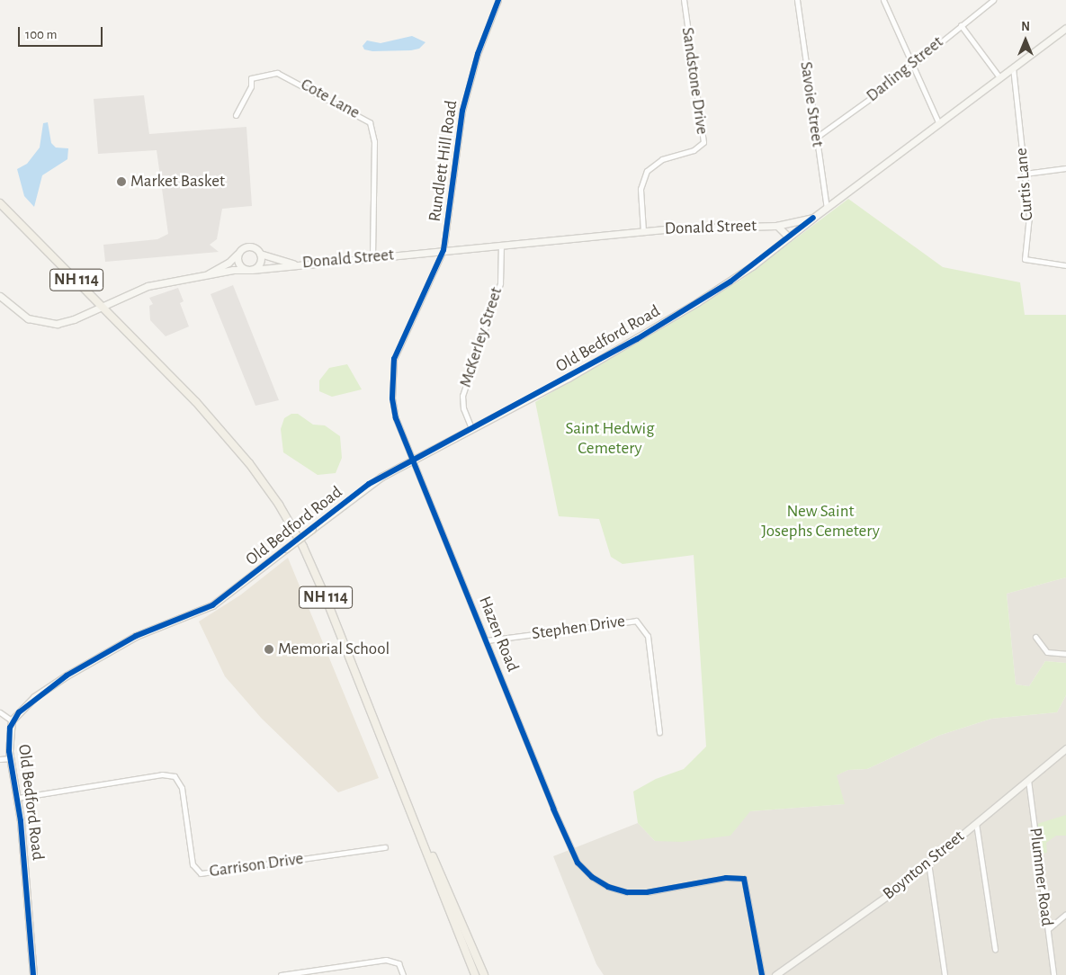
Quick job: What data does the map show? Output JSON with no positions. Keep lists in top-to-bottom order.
{
  "streets": {
    "main road": ["NH 114"],
    "street": [
      "Darling Street",
      "Sandstone Drive",
      "Cote Lane",
      "Savoie Street",
      "Rundlett Hill Road",
      "Curtis Lane",
      "Donald Street",
      "McKerley Street",
      "Old Bedford Road",
      "Stephen Drive",
      "Hazen Road",
      "Garrison Drive",
      "Boynton Street",
      "Plummer Road"
    ]
  },
  "crossings": [
    ["Darling Street", "Savoie Street"],
    ["Sandstone Drive", "Donald Street"],
    ["Cote Lane", "Donald Street"],
    ["Savoie Street", "Donald Street"],
    ["Rundlett Hill Road", "Donald Street"],
    ["Rundlett Hill Road", "Hazen Road"],
    ["Curtis Lane", "Donald Street"],
    ["Donald Street", "NH 114"],
    ["Donald Street", "McKerley Street"],
    ["Donald Street", "Old Bedford Road"],
    ["Donald Street", "Hazen Road"],
    ["McKerley Street", "Old Bedford Road"],
    ["Old Bedford Road", "Hazen Road"],
    ["Old Bedford Road", "Garrison Drive"],
    ["Stephen Drive", "Hazen Road"],
    ["Boynton Street", "Plummer Road"]
  ],
  "parks": ["Saint Hedwig Cemetery", "New Saint Josephs Cemetery"],
  "places": ["Market Basket", "Memorial School"],
  "scale_bar": "100 m",
  "north": "top"
}
